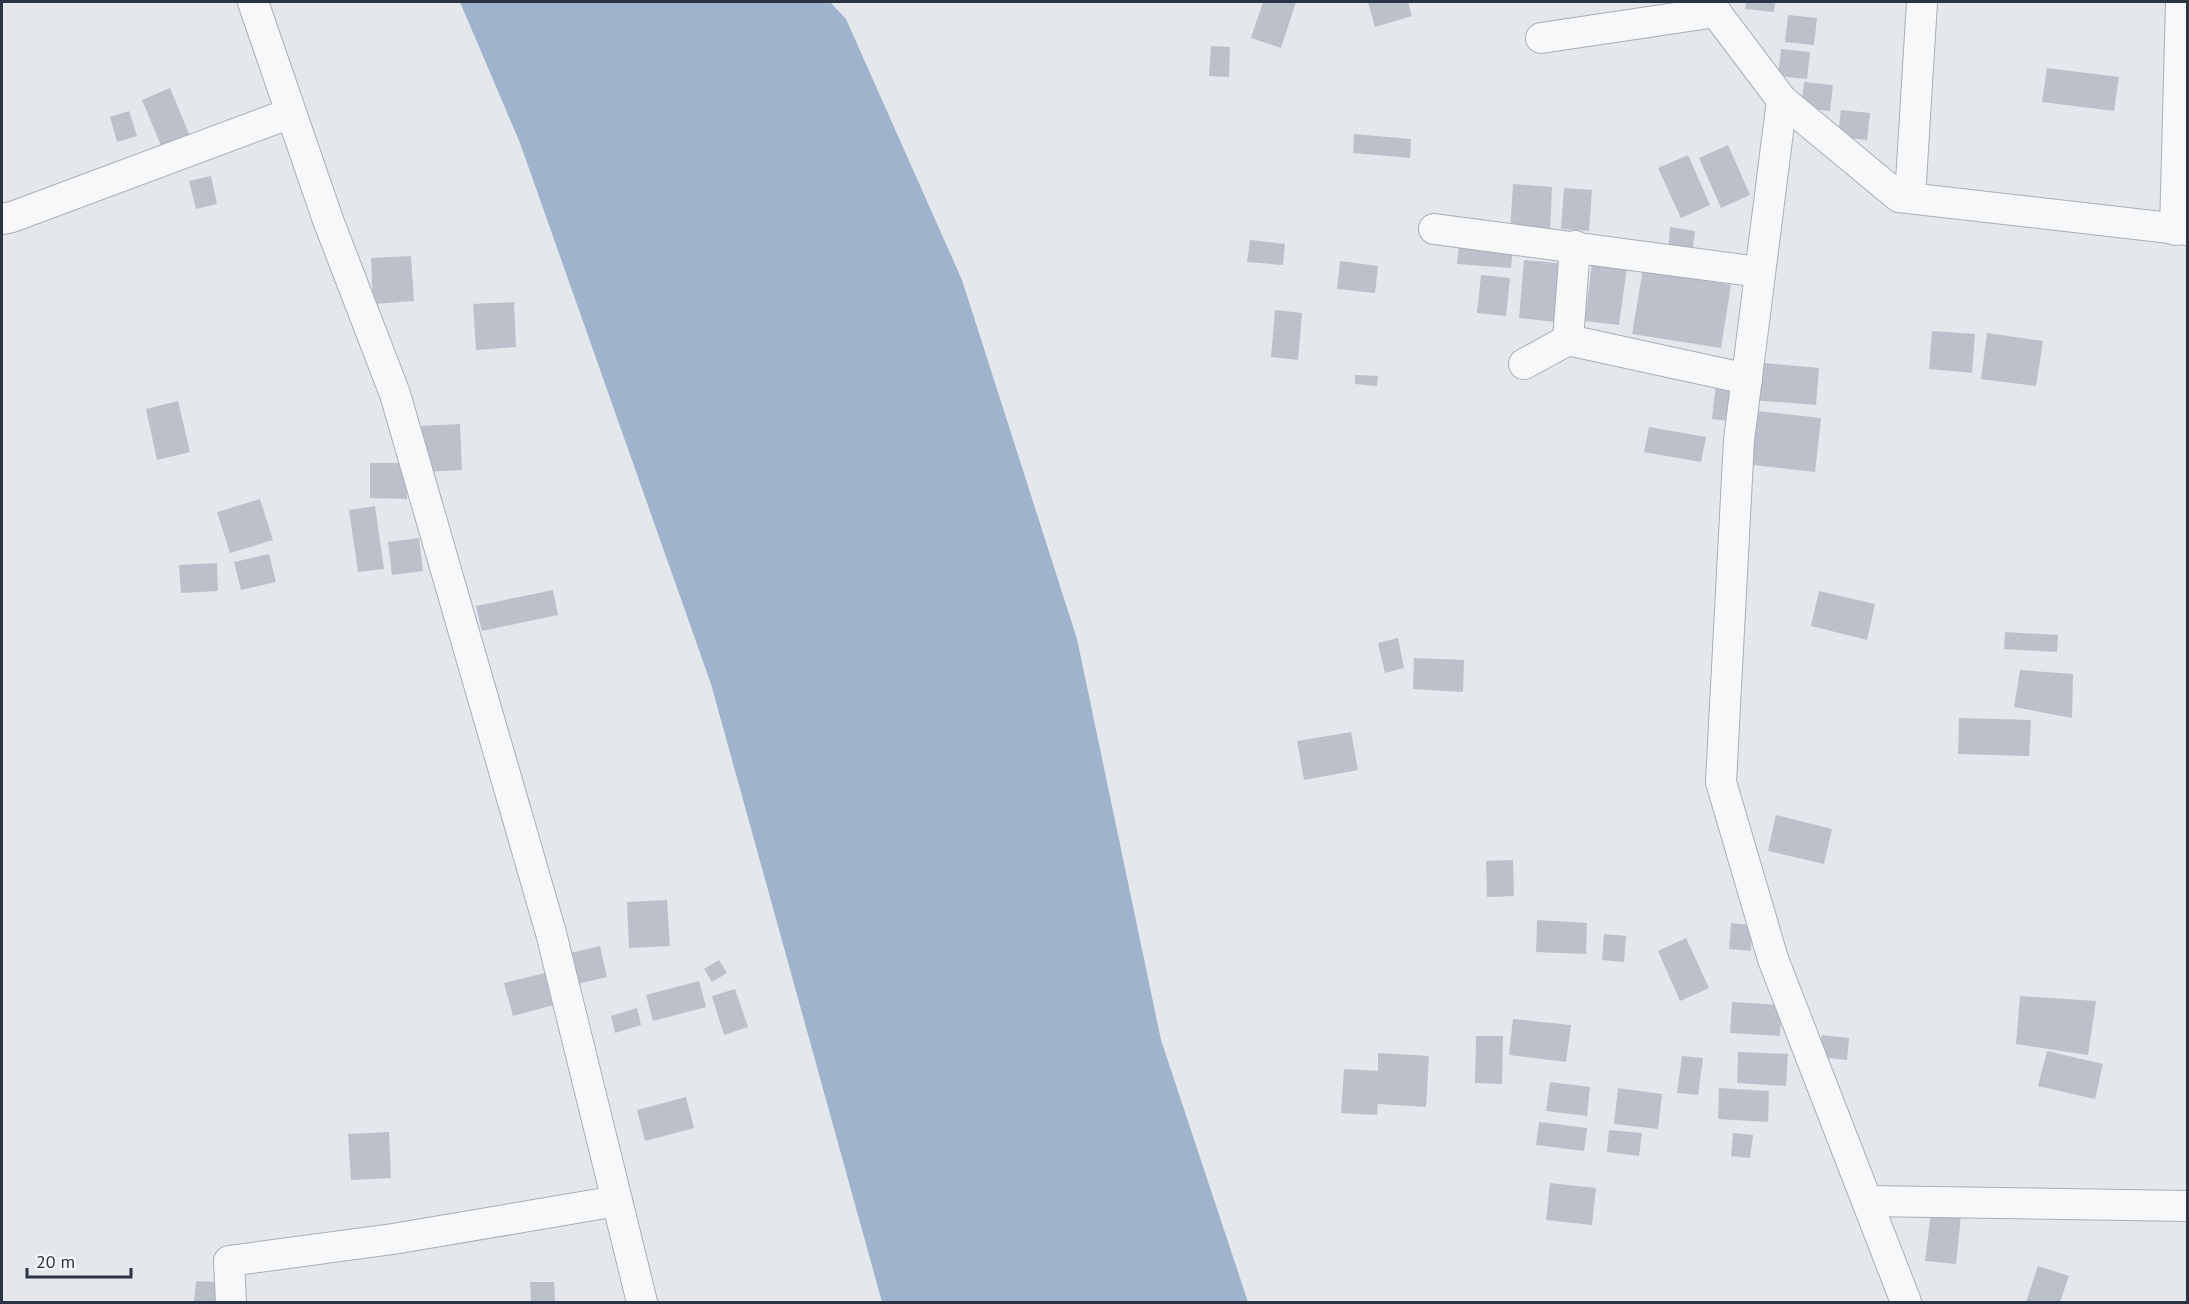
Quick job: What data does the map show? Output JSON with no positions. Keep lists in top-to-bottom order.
{
  "scale_bar": "20 m"
}
